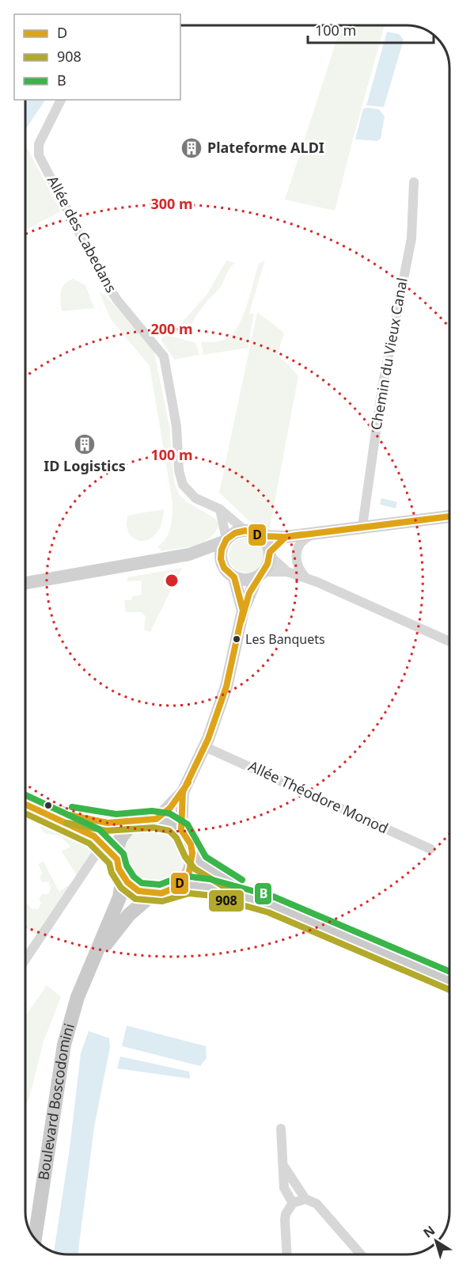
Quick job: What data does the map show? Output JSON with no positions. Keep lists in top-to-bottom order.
{
  "streets": {
    "main road": ["Boulevard Boscodomini"],
    "street": ["Allée des Cabedans", "Chemin du Vieux Canal", "Allée Théodore Monod"]
  },
  "places": {
    "building": ["Plateforme ALDI", "ID Logistics"],
    "other": ["Les Banquets"]
  },
  "lines": ["transit line D", "transit line B", "transit line 908"],
  "legend": ["D", "908", "B"],
  "scale_bar": "100 m",
  "north": "top left",
  "rings": ["300 m", "200 m", "100 m"]
}
